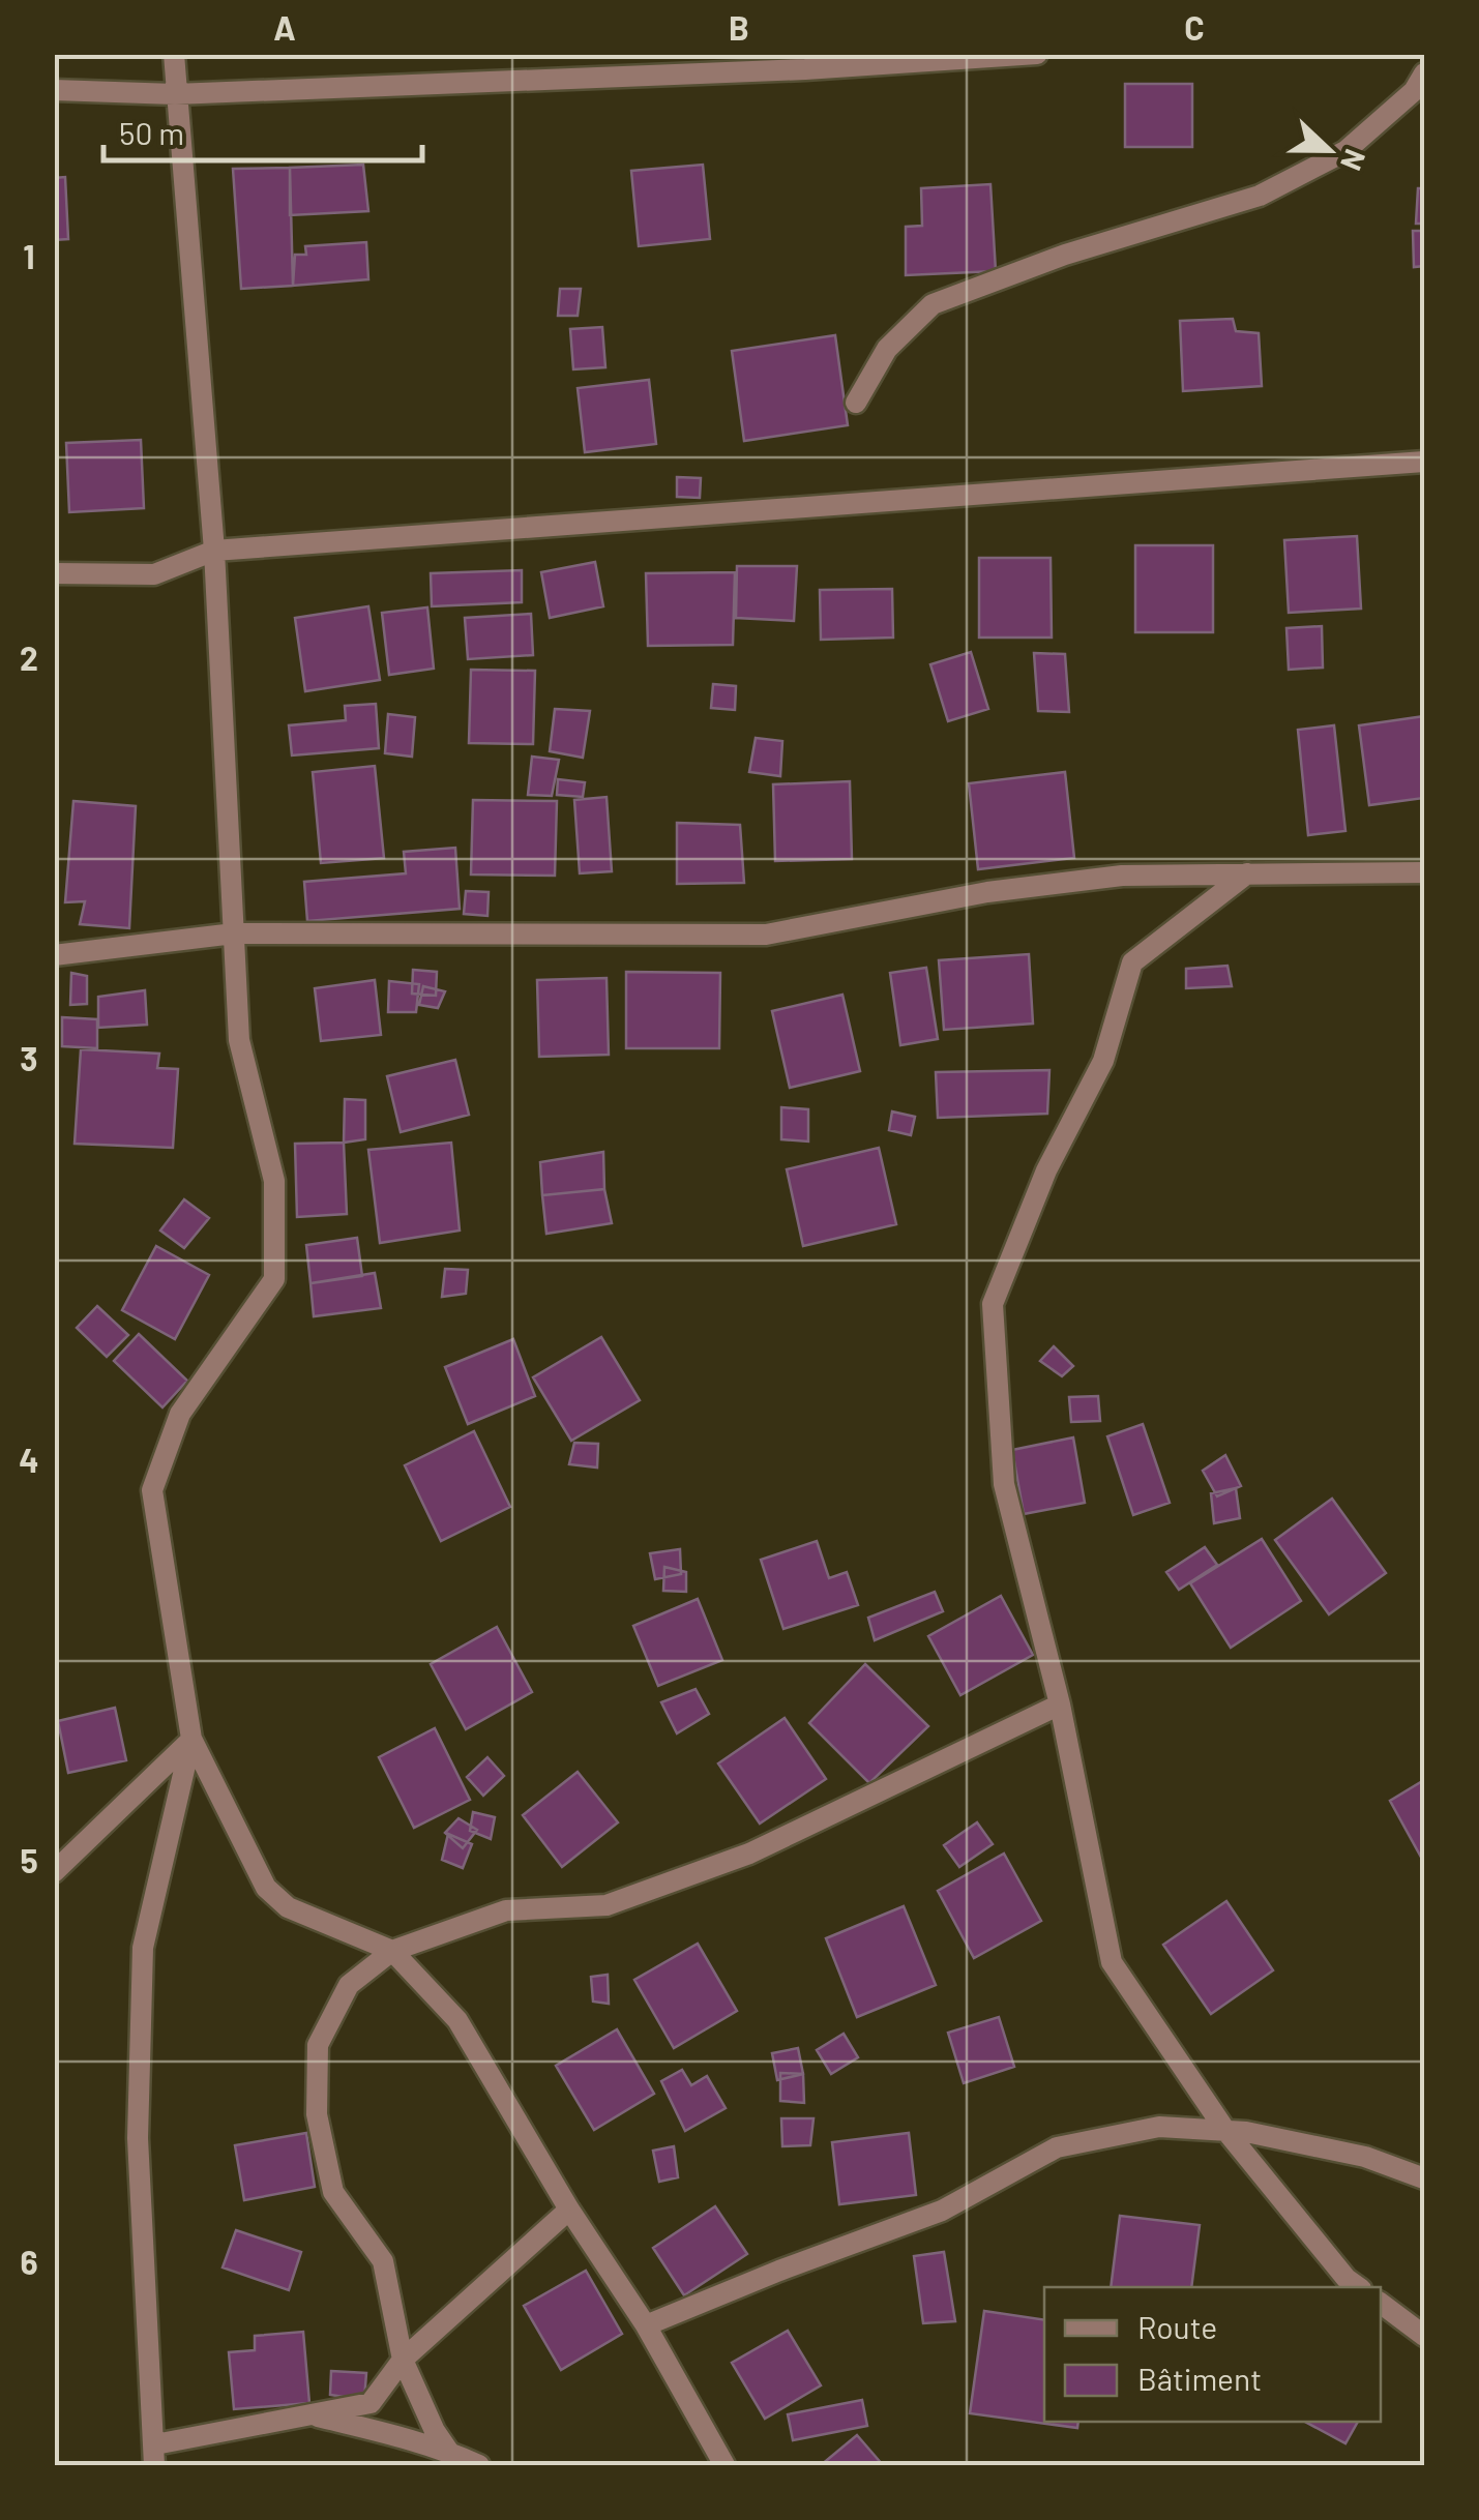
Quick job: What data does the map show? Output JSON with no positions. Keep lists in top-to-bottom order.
{
  "legend": ["Route", "Bâtiment"],
  "scale_bar": "50 m",
  "north": "right",
  "grid": {
    "columns": ["A", "B", "C"],
    "rows": [
      "1",
      "2",
      "3",
      "4",
      "5",
      "6"
    ]
  }
}
